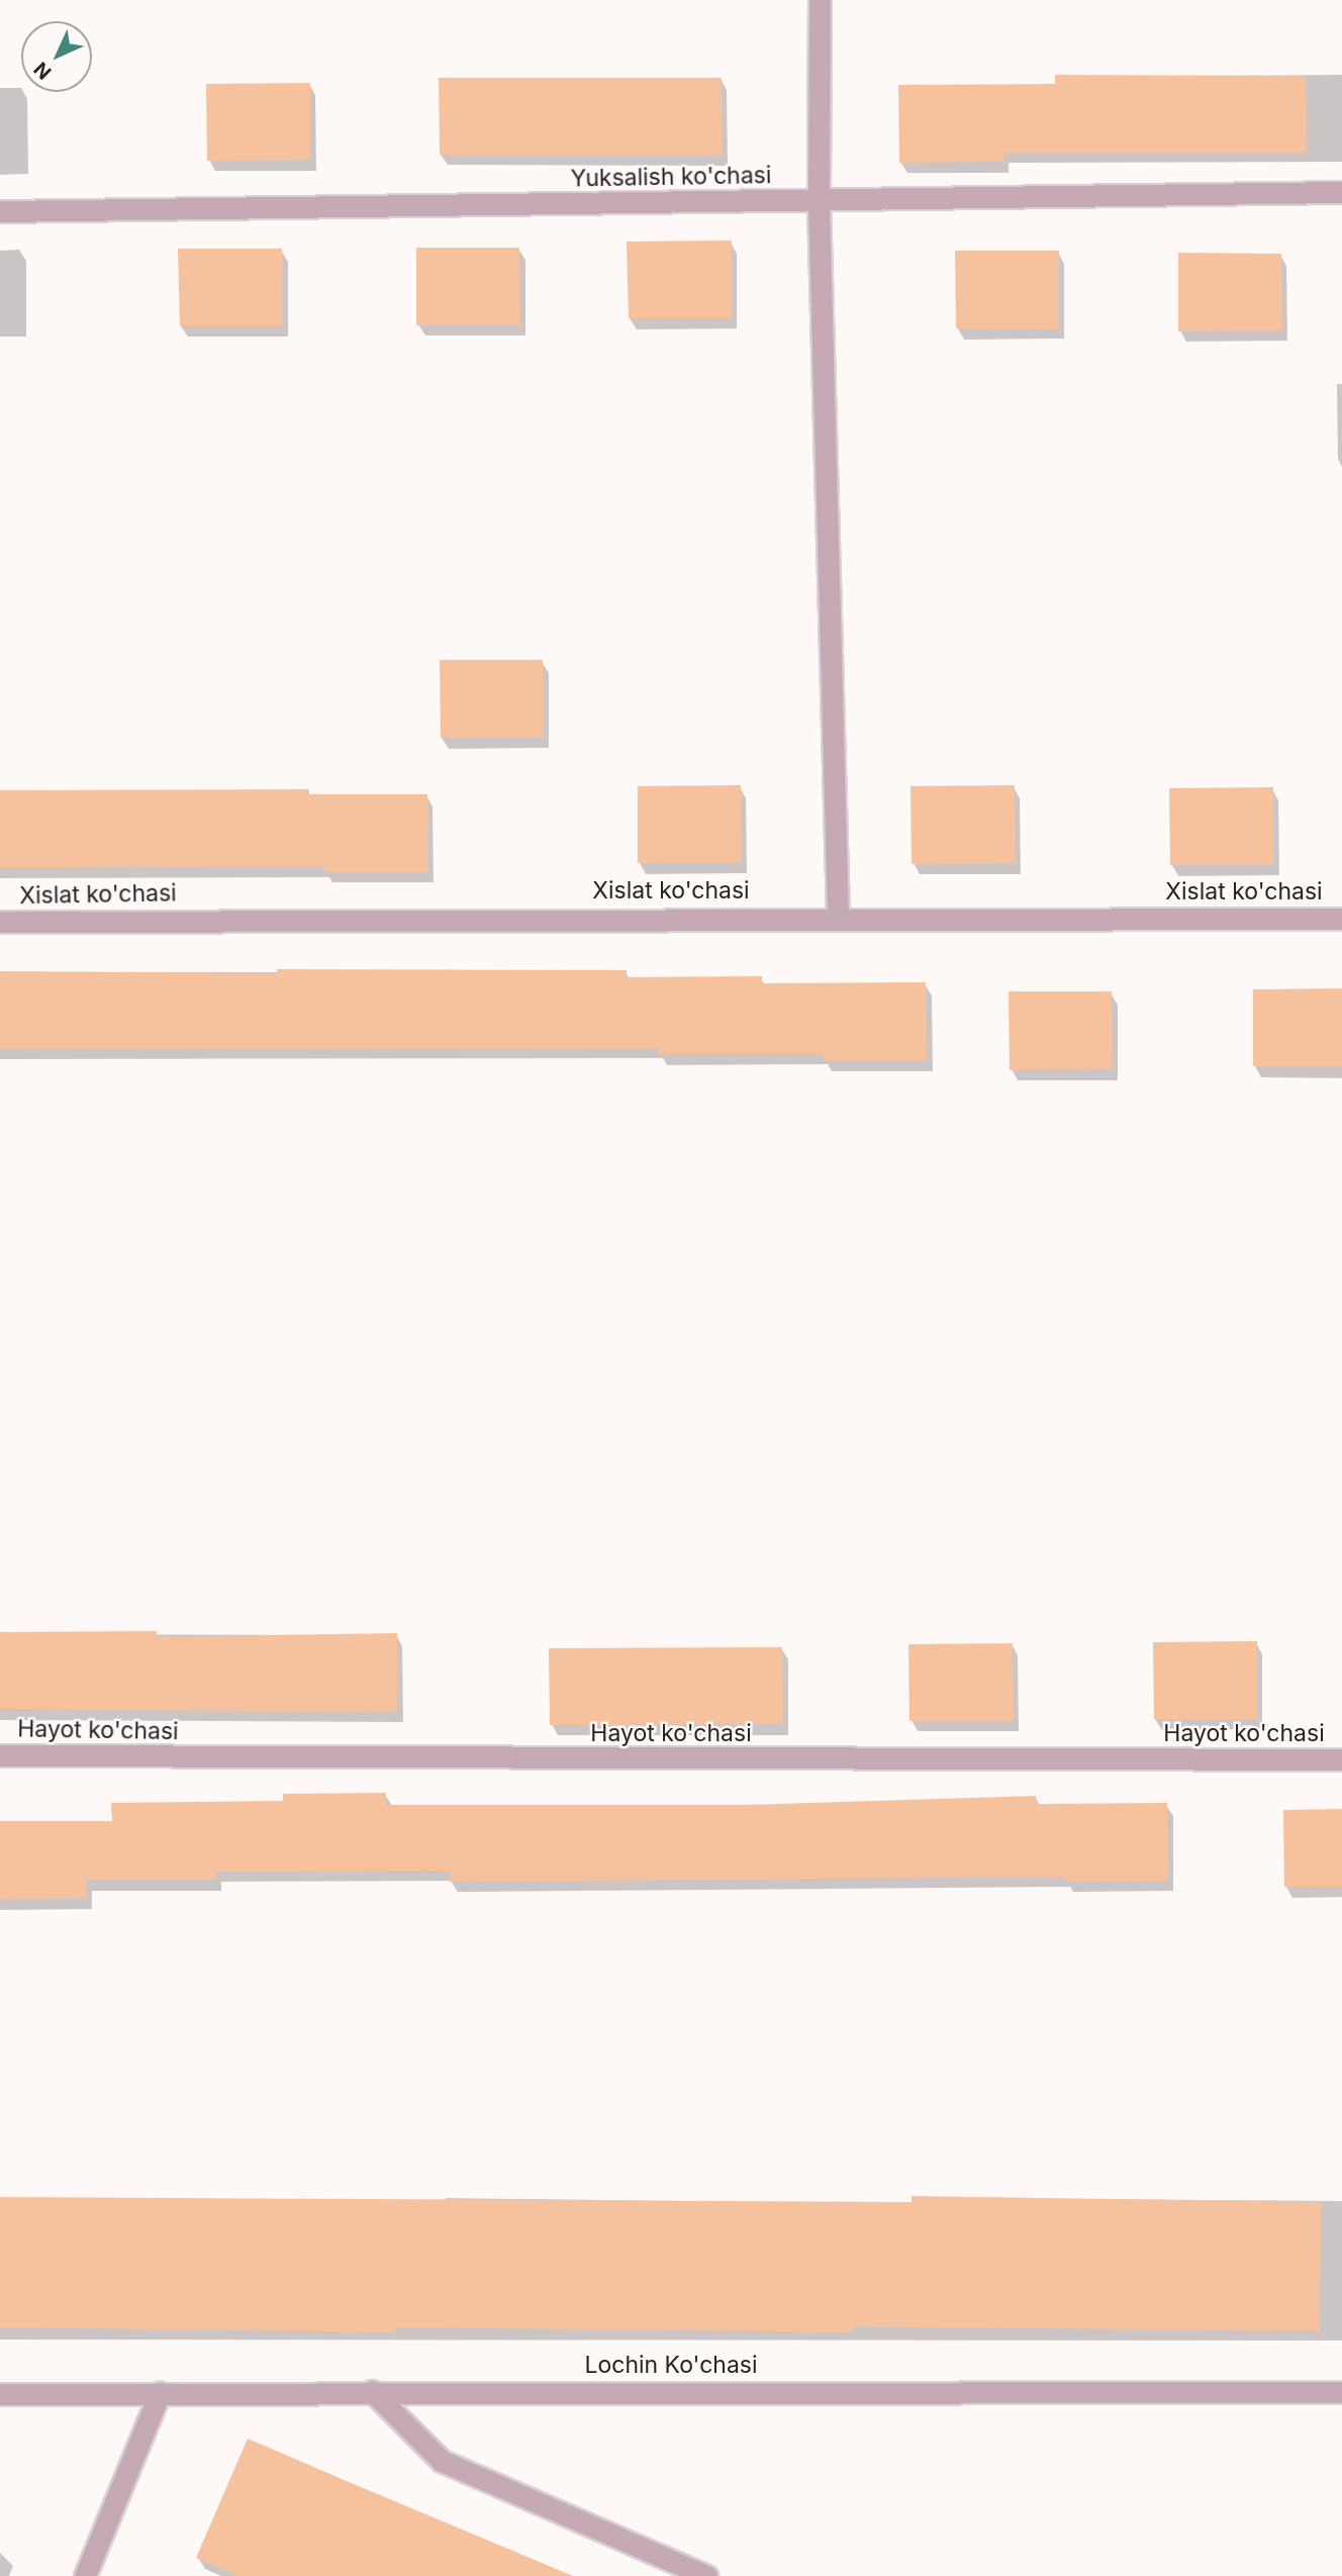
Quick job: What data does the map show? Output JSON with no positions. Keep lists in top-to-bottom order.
{
  "streets": {
    "street": [
      "Yuksalish ko'chasi",
      "Xislat ko'chasi",
      "Hayot ko'chasi",
      "Lochin Ko'chasi"
    ]
  },
  "north": "bottom left"
}
